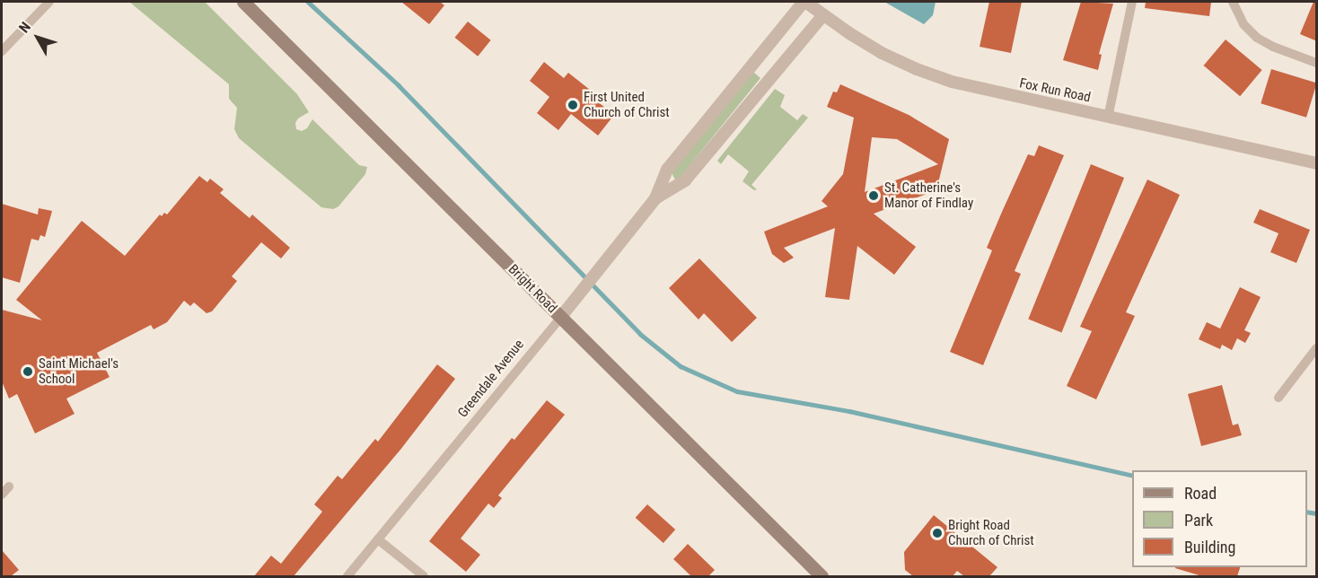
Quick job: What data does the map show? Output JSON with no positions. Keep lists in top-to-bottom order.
{
  "streets": {
    "main road": ["Bright Road"],
    "street": ["Fox Run Road", "Greendale Avenue"]
  },
  "crossings": [
    ["Fox Run Road", "Greendale Avenue"],
    ["Bright Road", "Greendale Avenue"]
  ],
  "places": [
    "First United Church of Christ",
    "St. Catherine's Manor of Findlay",
    "Saint Michael's School",
    "Bright Road Church of Christ"
  ],
  "legend": ["Road", "Park", "Building"],
  "north": "top left"
}
